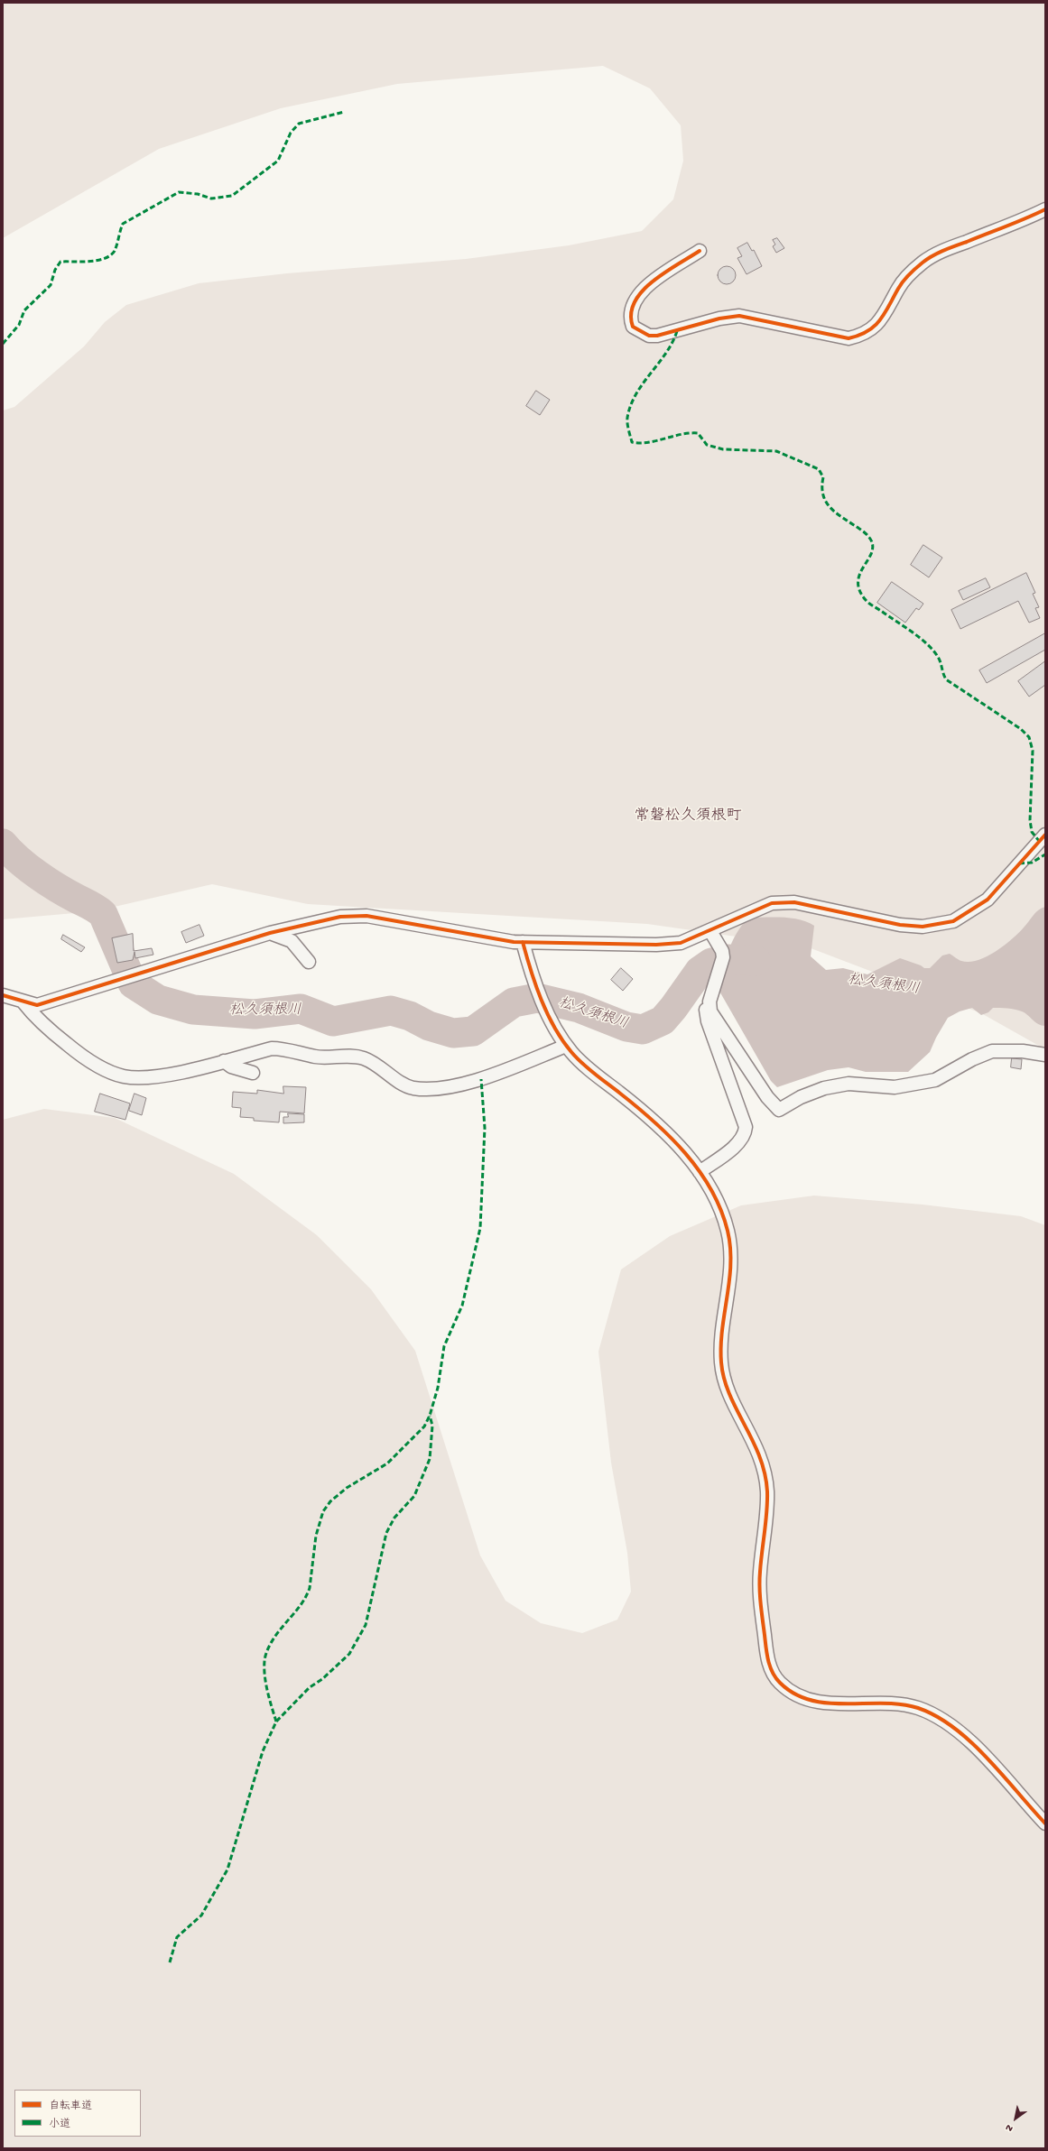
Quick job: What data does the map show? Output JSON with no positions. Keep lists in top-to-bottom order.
{
  "districts": ["常磐松久須根町"],
  "water": ["松久須根川"],
  "legend": ["自転車道", "小道"],
  "north": "bottom left"
}
